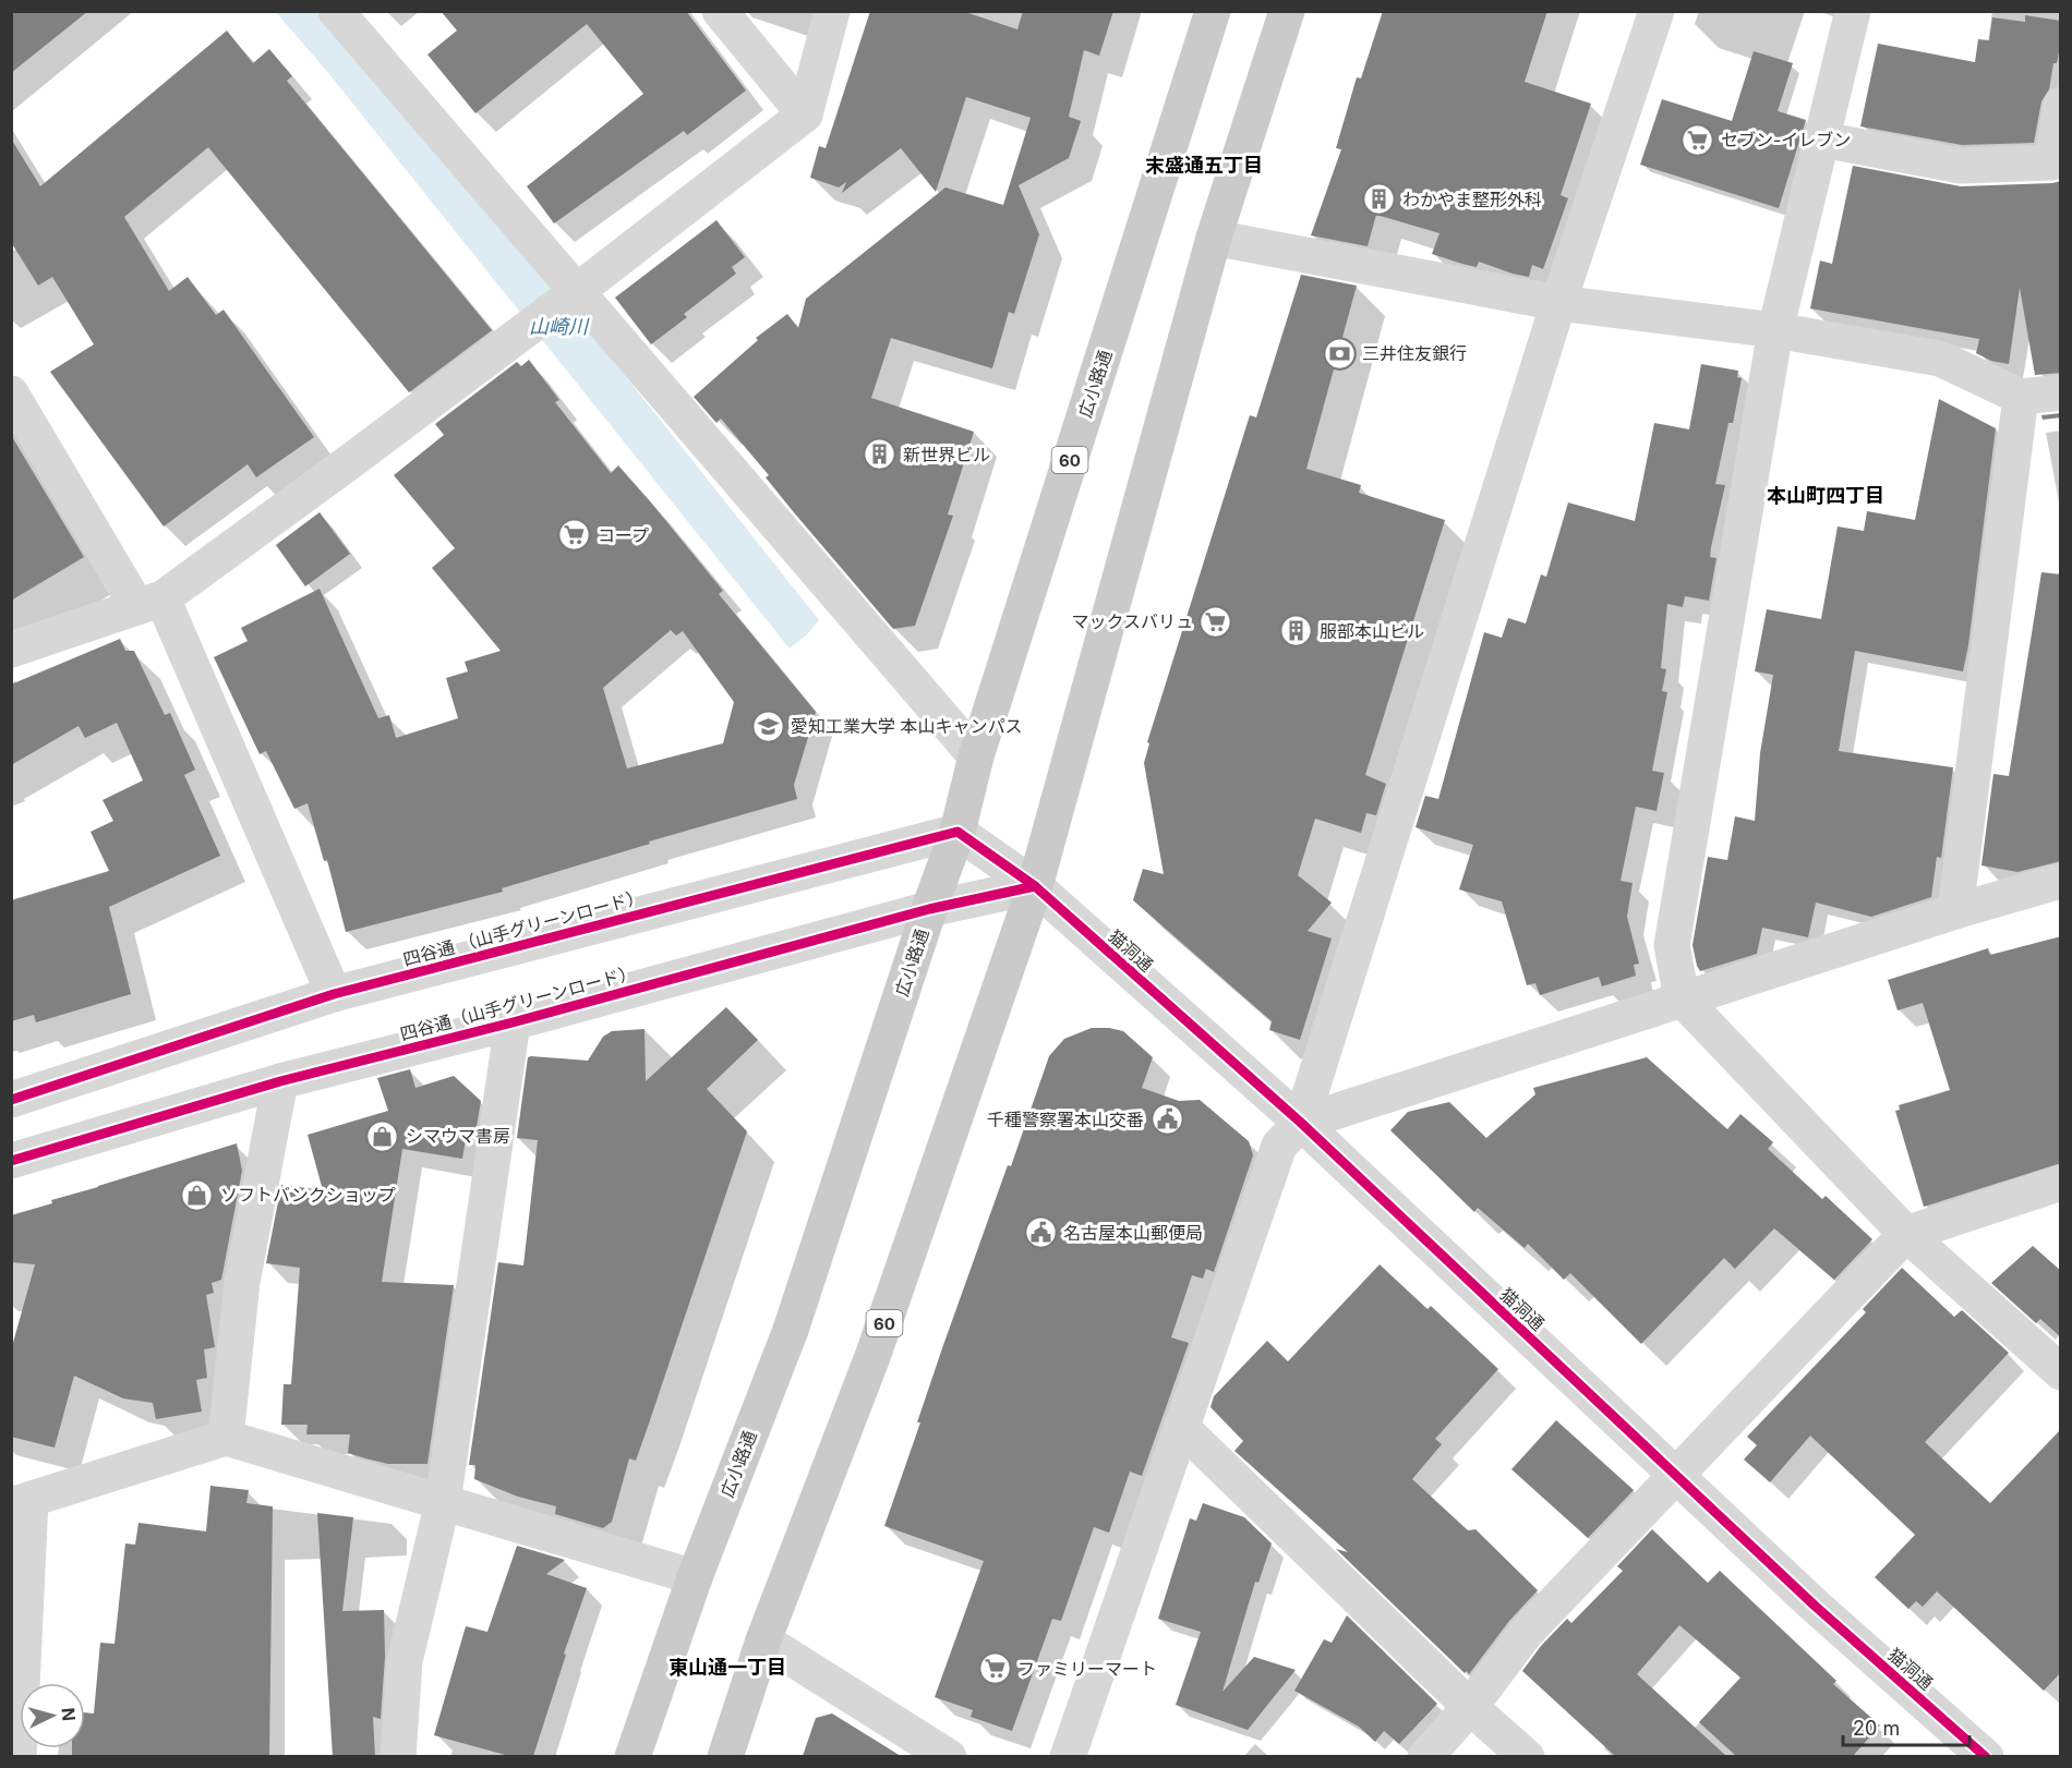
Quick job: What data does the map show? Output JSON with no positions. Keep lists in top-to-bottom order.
{
  "streets": {
    "main road": ["広小路通", "60"],
    "street": ["四谷通 （山手グリーンロード）", "猫洞通", "四谷通（山手グリーンロード）"]
  },
  "crossings": [
    ["広小路通", "四谷通 （山手グリーンロード）"],
    ["広小路通", "四谷通（山手グリーンロード）"],
    ["60", "猫洞通"],
    ["60", "四谷通（山手グリーンロード）"],
    ["猫洞通", "四谷通（山手グリーンロード）"]
  ],
  "districts": ["末盛通五丁目", "本山町四丁目", "東山通一丁目"],
  "water": ["山崎川"],
  "places": {
    "supermarket": [
      "セブン-イレブン",
      "コープ",
      "マックスバリュ",
      "ファミリーマート"
    ],
    "building": ["わかやま整形外科", "新世界ビル", "服部本山ビル"],
    "bank": ["三井住友銀行"],
    "school or university": ["愛知工業大学 本山キャンパス"],
    "public building": ["千種警察署本山交番", "名古屋本山郵便局"],
    "shop": ["シマウマ書房", "ソフトバンクショップ"]
  },
  "scale_bar": "20 m",
  "north": "right"
}
